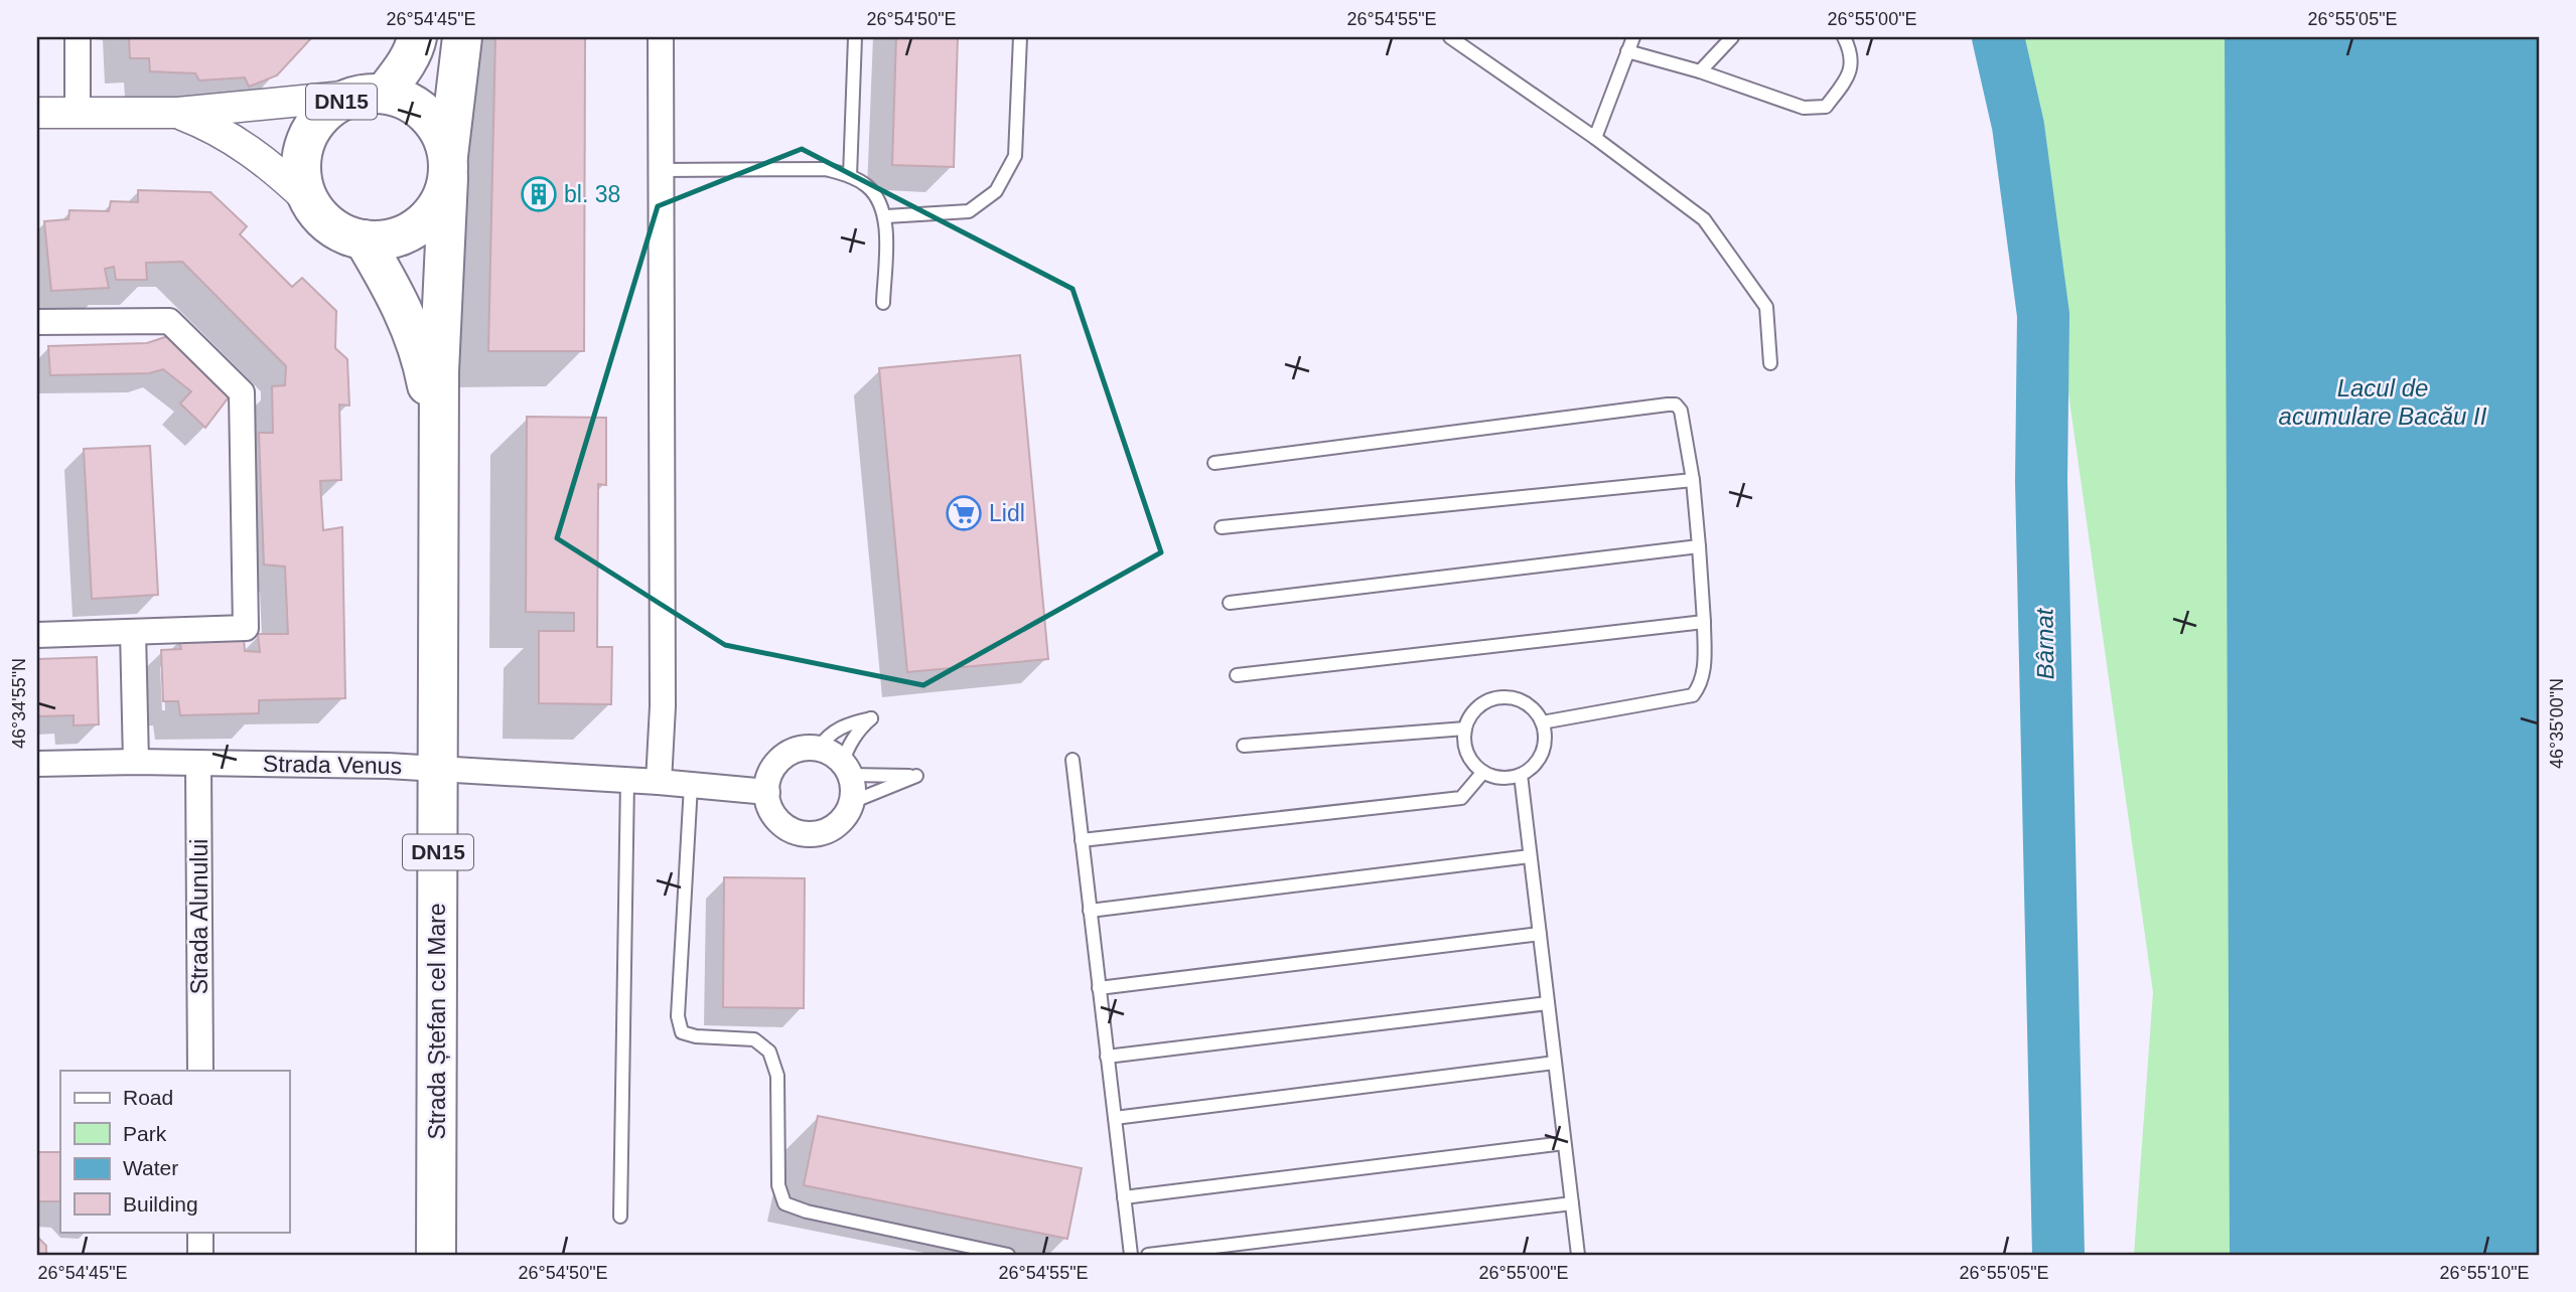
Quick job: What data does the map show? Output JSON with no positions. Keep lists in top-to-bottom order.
{
  "streets": {
    "main road": ["DN15", "Strada Ștefan cel Mare"],
    "street": ["Strada Venus", "Strada Alunului"]
  },
  "crossings": [
    ["DN15", "Strada Ștefan cel Mare"],
    ["Strada Venus", "Strada Alunului"],
    ["Strada Venus", "Strada Ștefan cel Mare"]
  ],
  "water": ["Lacul de acumulare Bacău II", "Bârnat"],
  "places": {
    "building": ["bl. 38"],
    "supermarket": ["Lidl"]
  },
  "legend": [
    "Road",
    "Park",
    "Water",
    "Building"
  ],
  "coordinates": [
    "26°54'45\"E",
    "26°54'50\"E",
    "26°54'55\"E",
    "26°55'00\"E",
    "26°55'05\"E",
    "46°34'55\"N",
    "46°35'00\"N",
    "26°55'10\"E"
  ]
}
